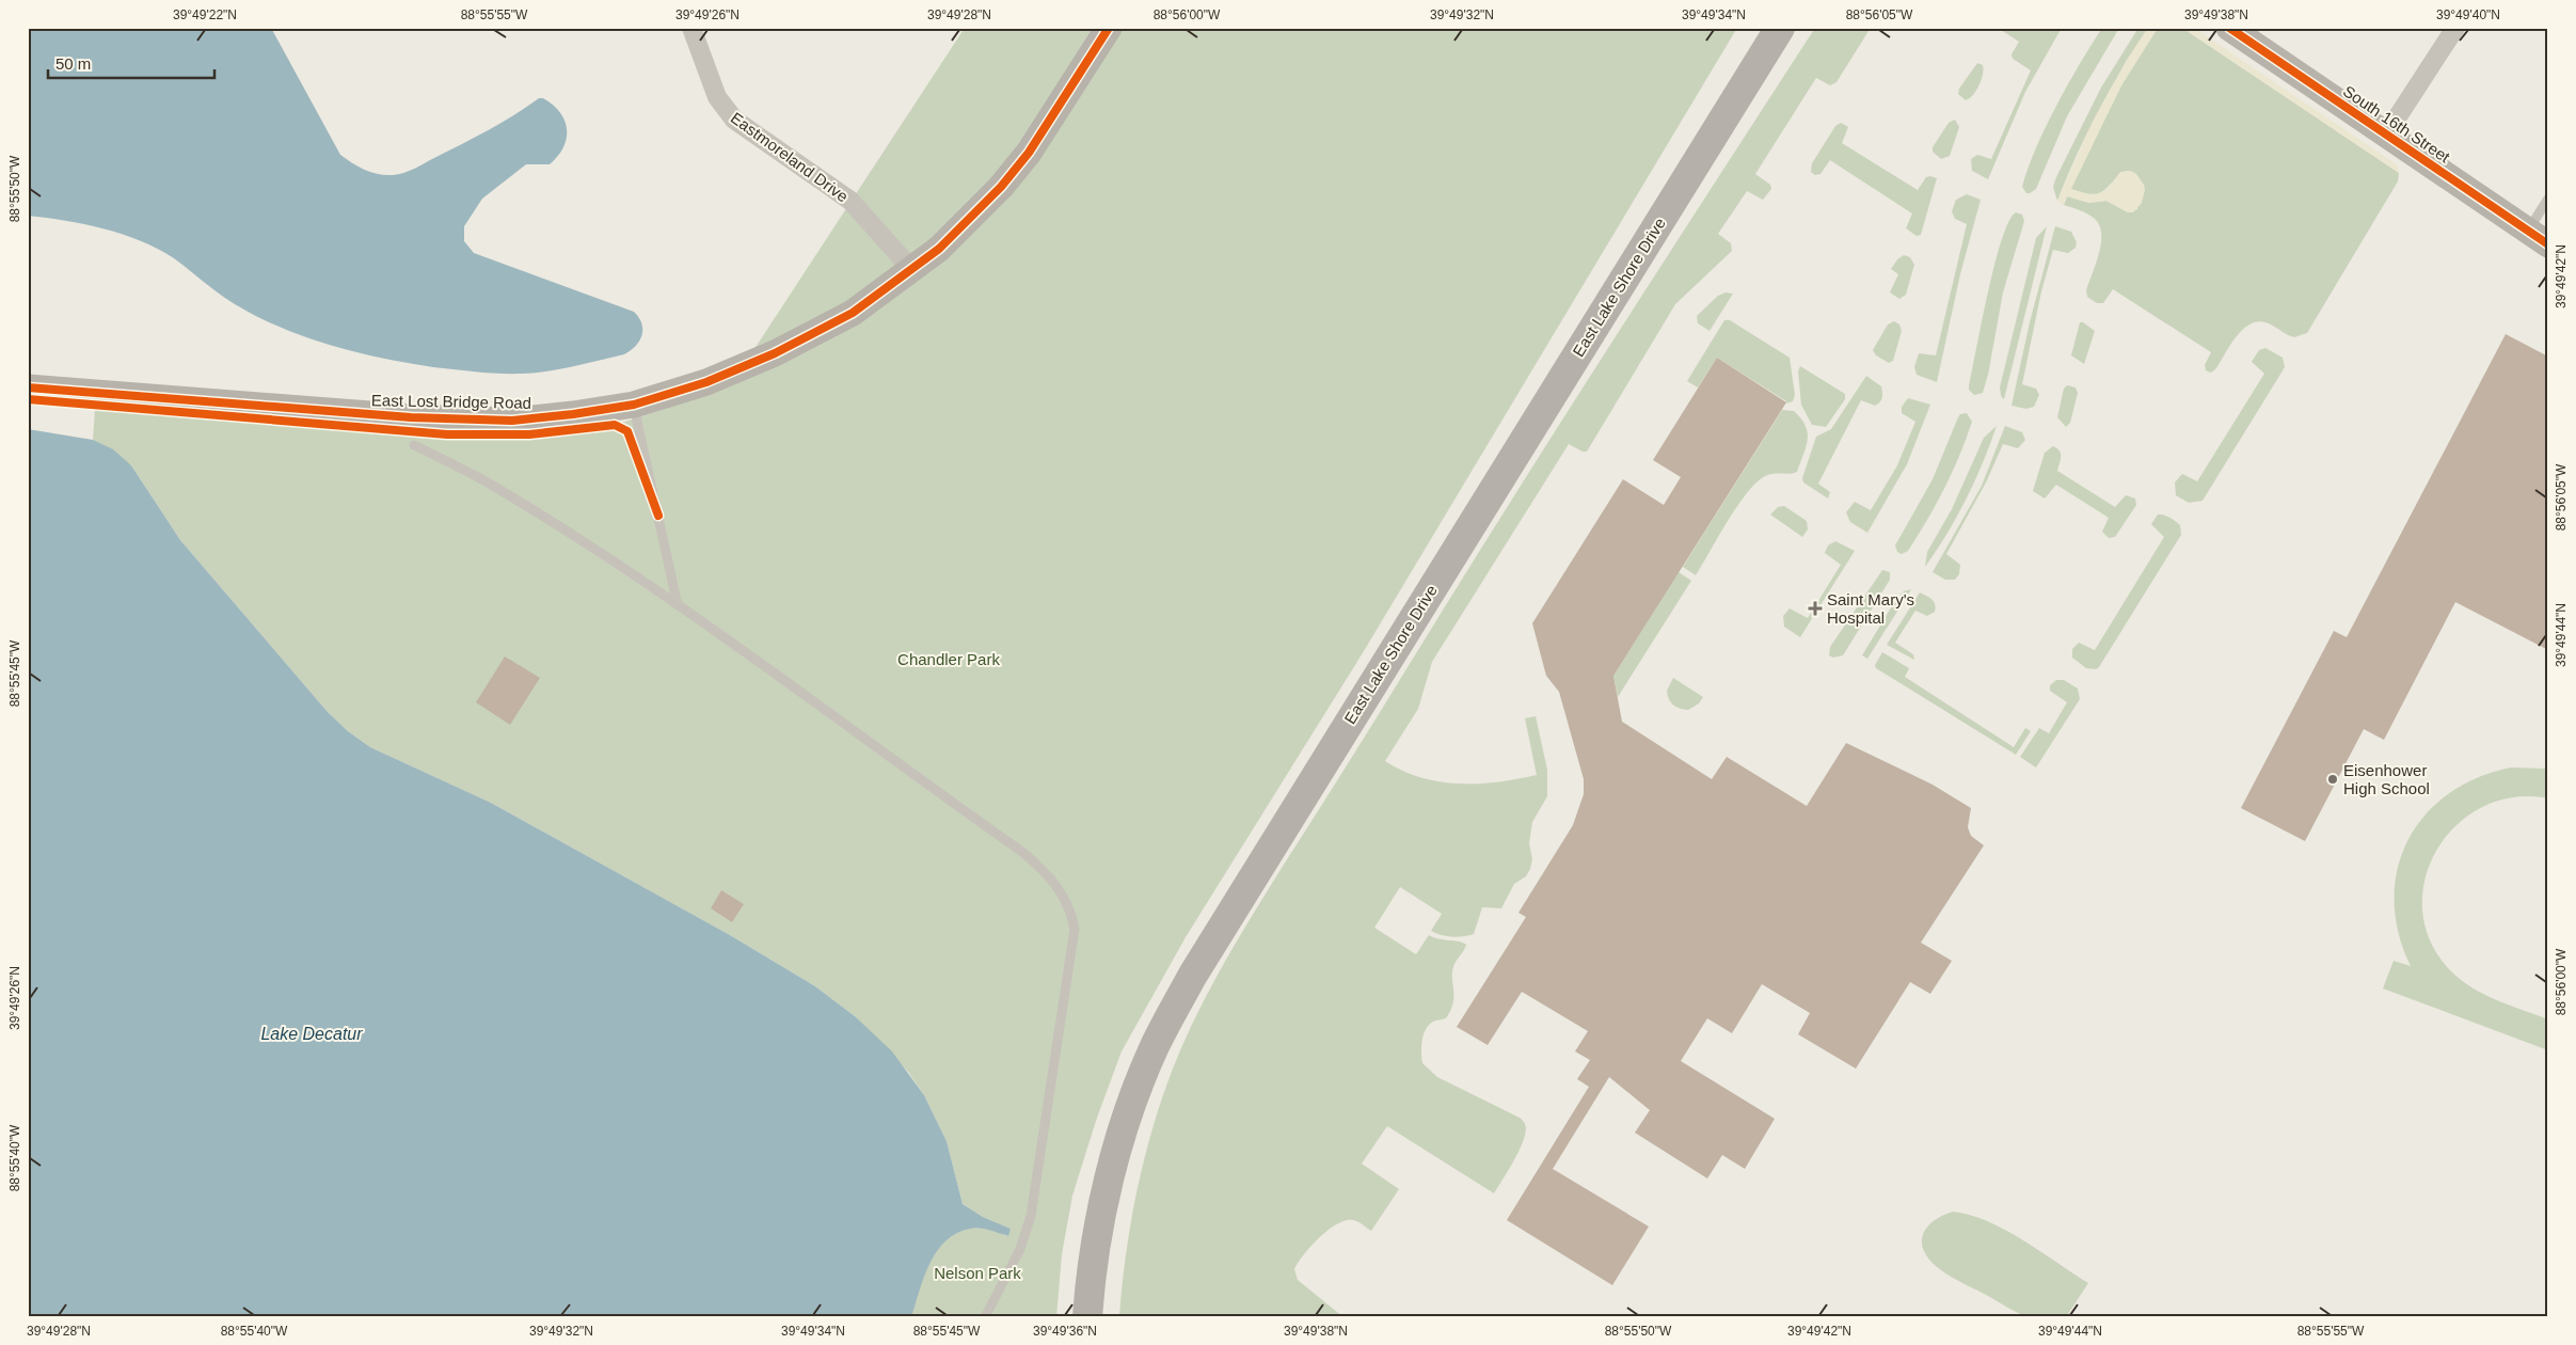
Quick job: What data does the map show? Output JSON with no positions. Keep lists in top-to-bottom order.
{
  "streets": {
    "main road": ["East Lake Shore Drive"],
    "street": ["South 16th Street", "Eastmoreland Drive", "East Lost Bridge Road"]
  },
  "crossings": [
    ["Eastmoreland Drive", "East Lost Bridge Road"]
  ],
  "water": ["Lake Decatur"],
  "parks": ["Chandler Park", "Nelson Park"],
  "places": {
    "health": ["Saint Mary's Hospital"],
    "other": ["Eisenhower High School"]
  },
  "scale_bar": "50 m",
  "coordinates": [
    "39°49'22\"N",
    "88°55'55\"W",
    "39°49'26\"N",
    "39°49'28\"N",
    "88°56'00\"W",
    "39°49'32\"N",
    "39°49'34\"N",
    "88°56'05\"W",
    "39°49'38\"N",
    "39°49'40\"N",
    "88°55'50\"W",
    "39°49'42\"N",
    "39°49'44\"N",
    "88°55'45\"W",
    "88°55'40\"W",
    "39°49'36\"N"
  ]
}
